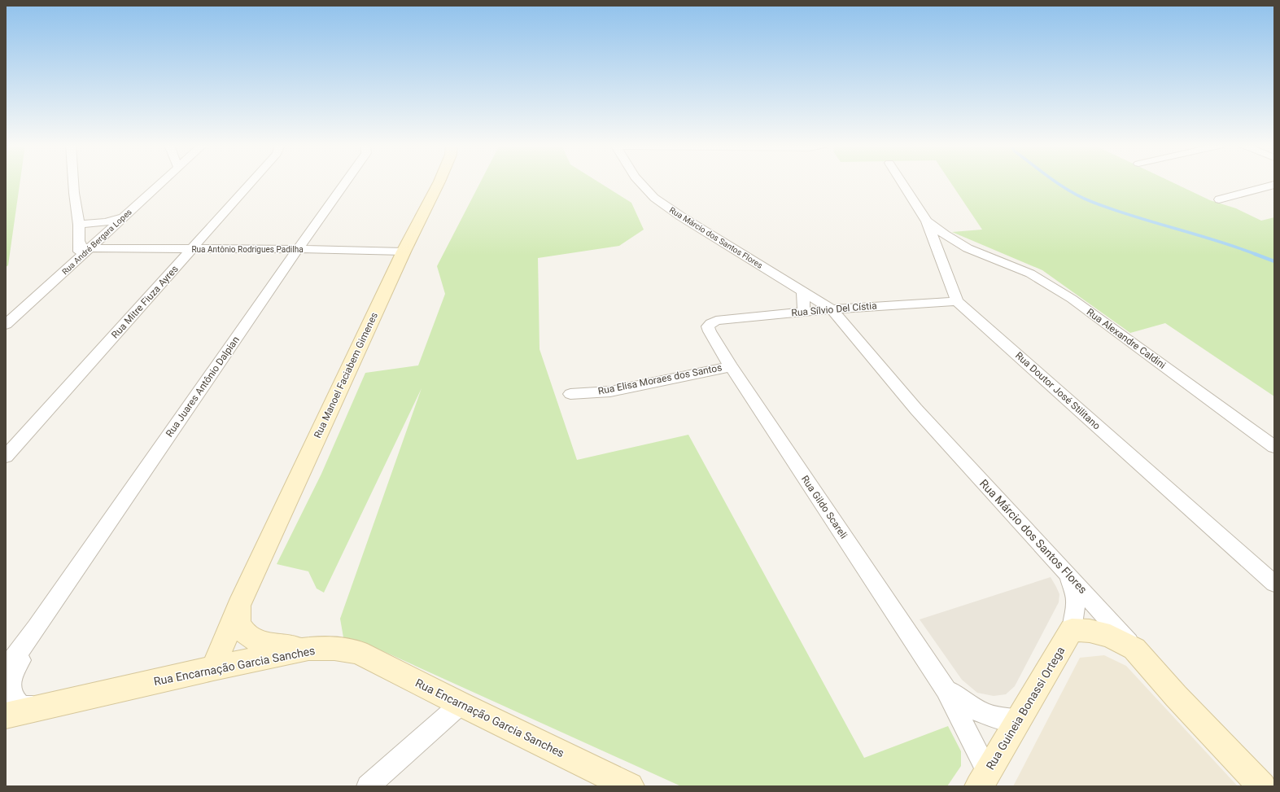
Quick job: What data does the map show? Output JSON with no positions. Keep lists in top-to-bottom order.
{
  "streets": {
    "street": [
      "Rua Márcio dos Santos Flores",
      "Rua André Bergara Lopes",
      "Rua Antônio Rodrigues Padilha",
      "Rua Mitre Fiuza Ayres",
      "Rua Sílvio Del Cístia",
      "Rua Alexandre Caldini",
      "Rua Manoel Faciabem Gimenes",
      "Rua Elisa Moraes dos Santos",
      "Rua Juares Antônio Dalpian",
      "Rua Doutor José Stilitano",
      "Rua Gildo Scareli",
      "Rua Encarnação Garcia Sanches",
      "Rua Guineia Bonassi Ortega"
    ]
  },
  "crossings": [
    ["Rua Márcio dos Santos Flores", "Rua Sílvio Del Cístia"],
    ["Rua Márcio dos Santos Flores", "Rua Guineia Bonassi Ortega"],
    ["Rua André Bergara Lopes", "Rua Antônio Rodrigues Padilha"],
    ["Rua Antônio Rodrigues Padilha", "Rua Mitre Fiuza Ayres"],
    ["Rua Antônio Rodrigues Padilha", "Rua Manoel Faciabem Gimenes"],
    ["Rua Antônio Rodrigues Padilha", "Rua Juares Antônio Dalpian"],
    ["Rua Sílvio Del Cístia", "Rua Doutor José Stilitano"],
    ["Rua Sílvio Del Cístia", "Rua Gildo Scareli"],
    ["Rua Alexandre Caldini", "Rua Doutor José Stilitano"],
    ["Rua Manoel Faciabem Gimenes", "Rua Encarnação Garcia Sanches"],
    ["Rua Elisa Moraes dos Santos", "Rua Gildo Scareli"],
    ["Rua Juares Antônio Dalpian", "Rua Encarnação Garcia Sanches"],
    ["Rua Gildo Scareli", "Rua Guineia Bonassi Ortega"]
  ]
}
